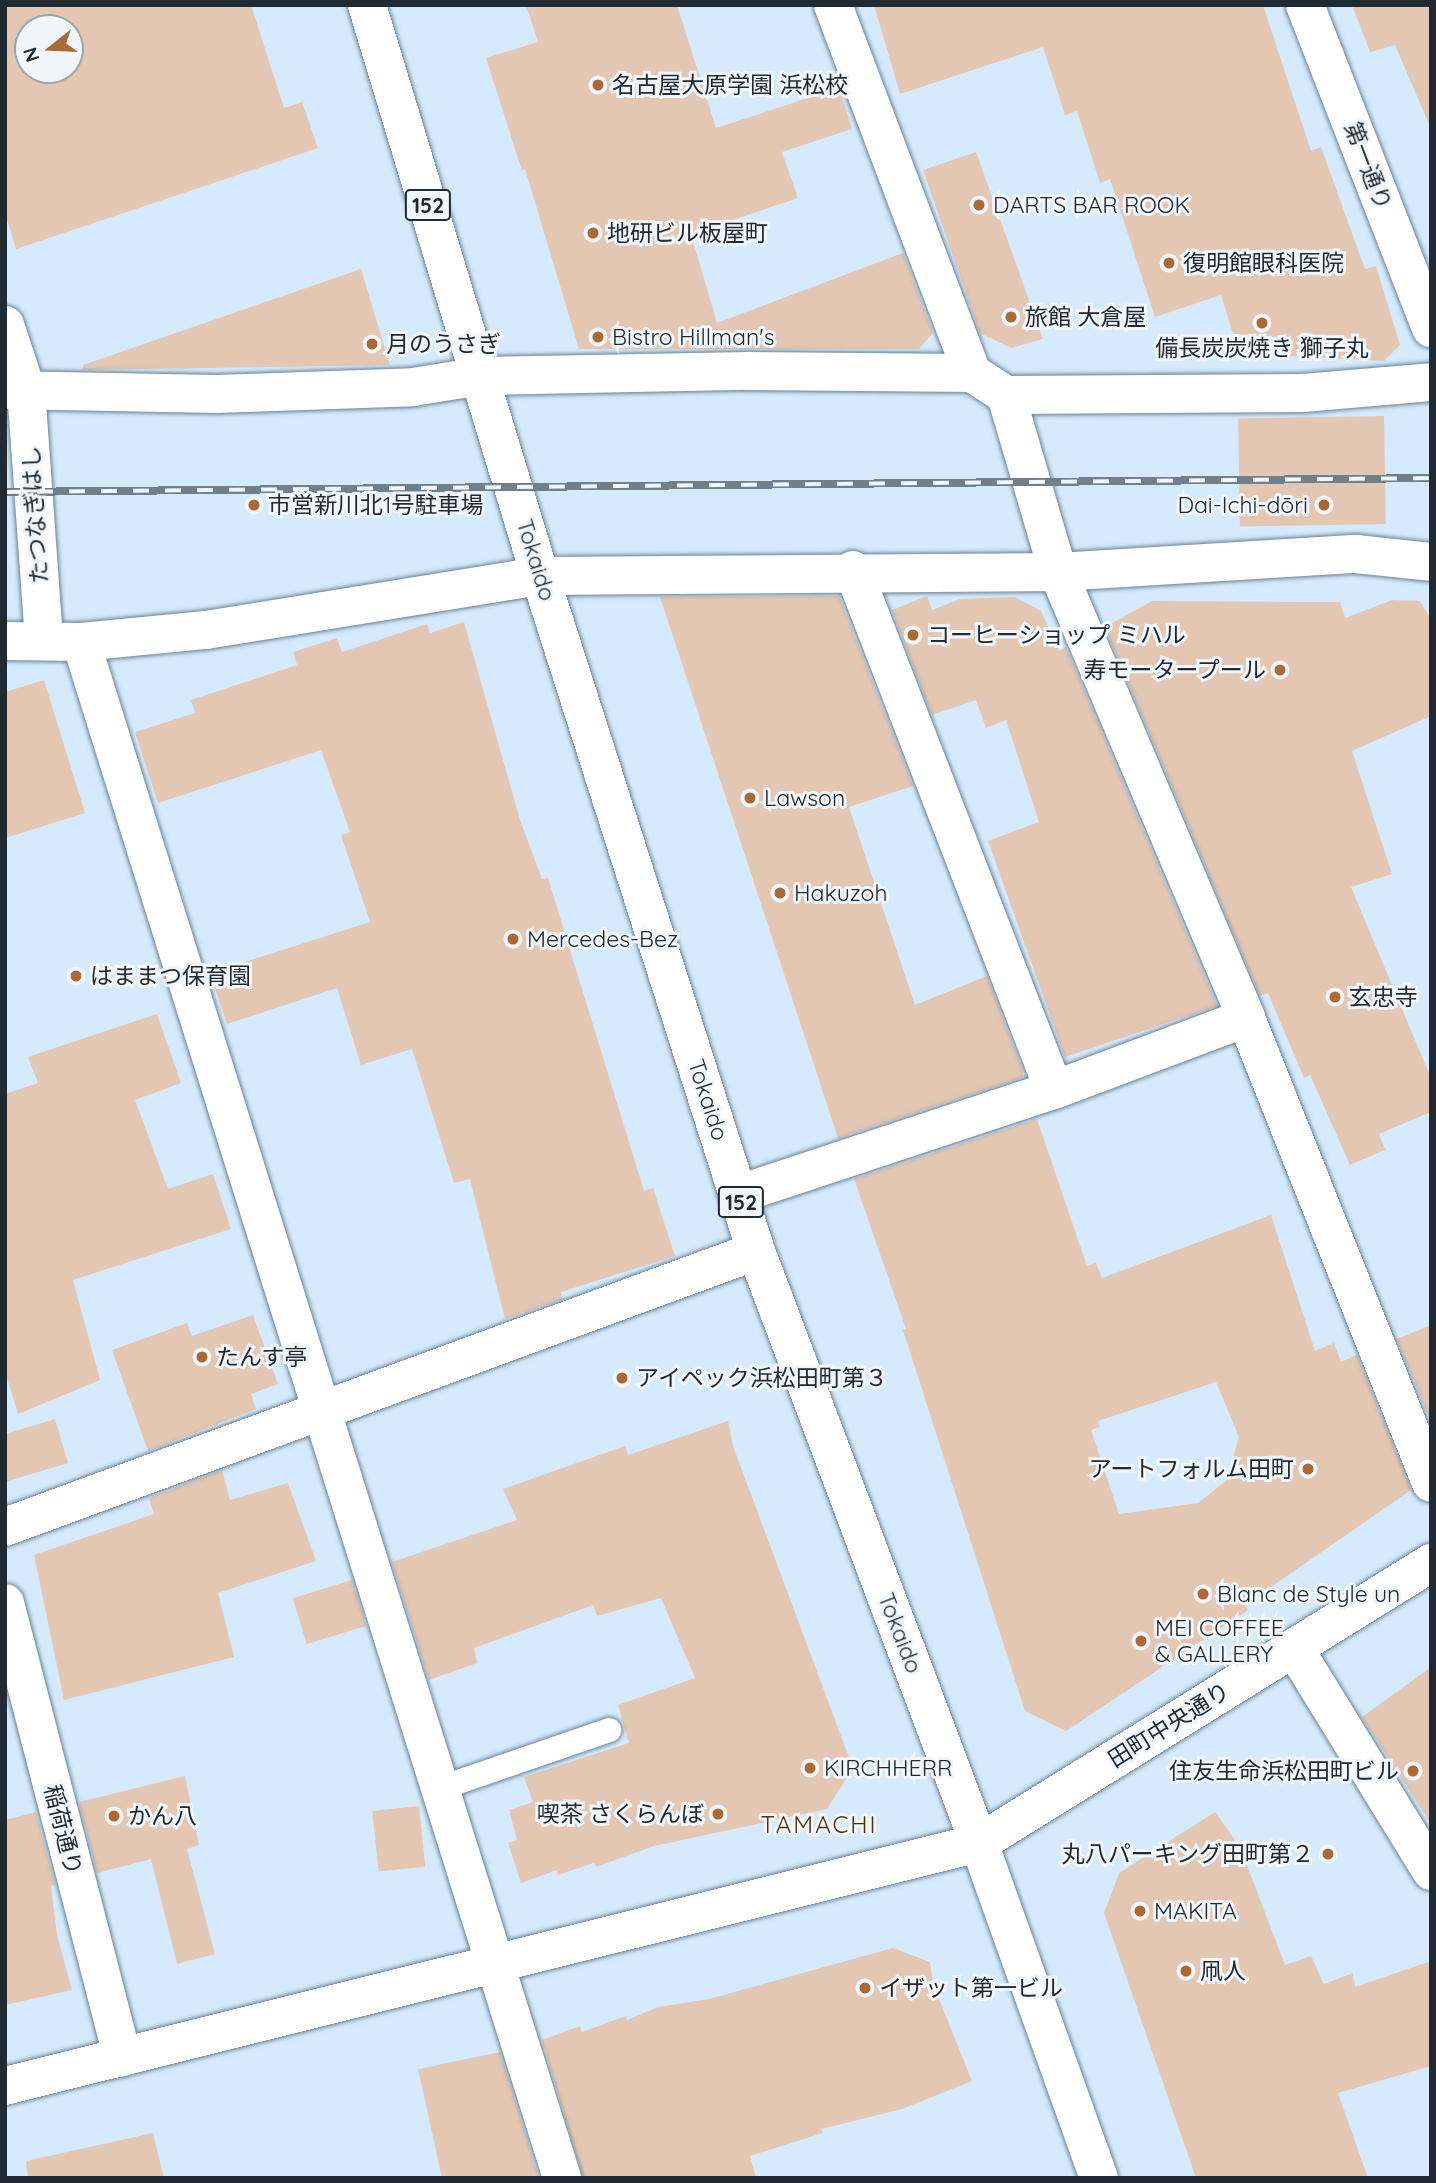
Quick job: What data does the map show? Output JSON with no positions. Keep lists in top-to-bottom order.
{
  "streets": {
    "main road": [
      "第一通り",
      "152",
      "たつなぎはし",
      "Tokaido",
      "田町中央通り",
      "稲荷通り"
    ]
  },
  "crossings": [
    ["たつなぎはし", "田町中央通り"],
    ["Tokaido", "田町中央通り"],
    ["田町中央通り", "稲荷通り"]
  ],
  "districts": ["TAMACHI"],
  "places": [
    "名古屋大原学園 浜松校",
    "DARTS BAR ROOK",
    "地研ビル板屋町",
    "復明館眼科医院",
    "旅館 大倉屋",
    "備長炭炭焼き 獅子丸",
    "Bistro Hillman's",
    "月のうさぎ",
    "市営新川北1号駐車場",
    "Dai-Ichi-dōri",
    "コーヒーショップ ミハル",
    "寿モータープール",
    "Lawson",
    "Hakuzoh",
    "Mercedes-Bez",
    "はままつ保育園",
    "玄忠寺",
    "たんす亭",
    "アイペック浜松田町第３",
    "アートフォルム田町",
    "Blanc de Style un",
    "MEI COFFEE & GALLERY",
    "KIRCHHERR",
    "住友生命浜松田町ビル",
    "喫茶 さくらんぼ",
    "かん八",
    "丸八パーキング田町第２",
    "MAKITA",
    "凧人",
    "イザット第一ビル"
  ],
  "north": "left"
}
